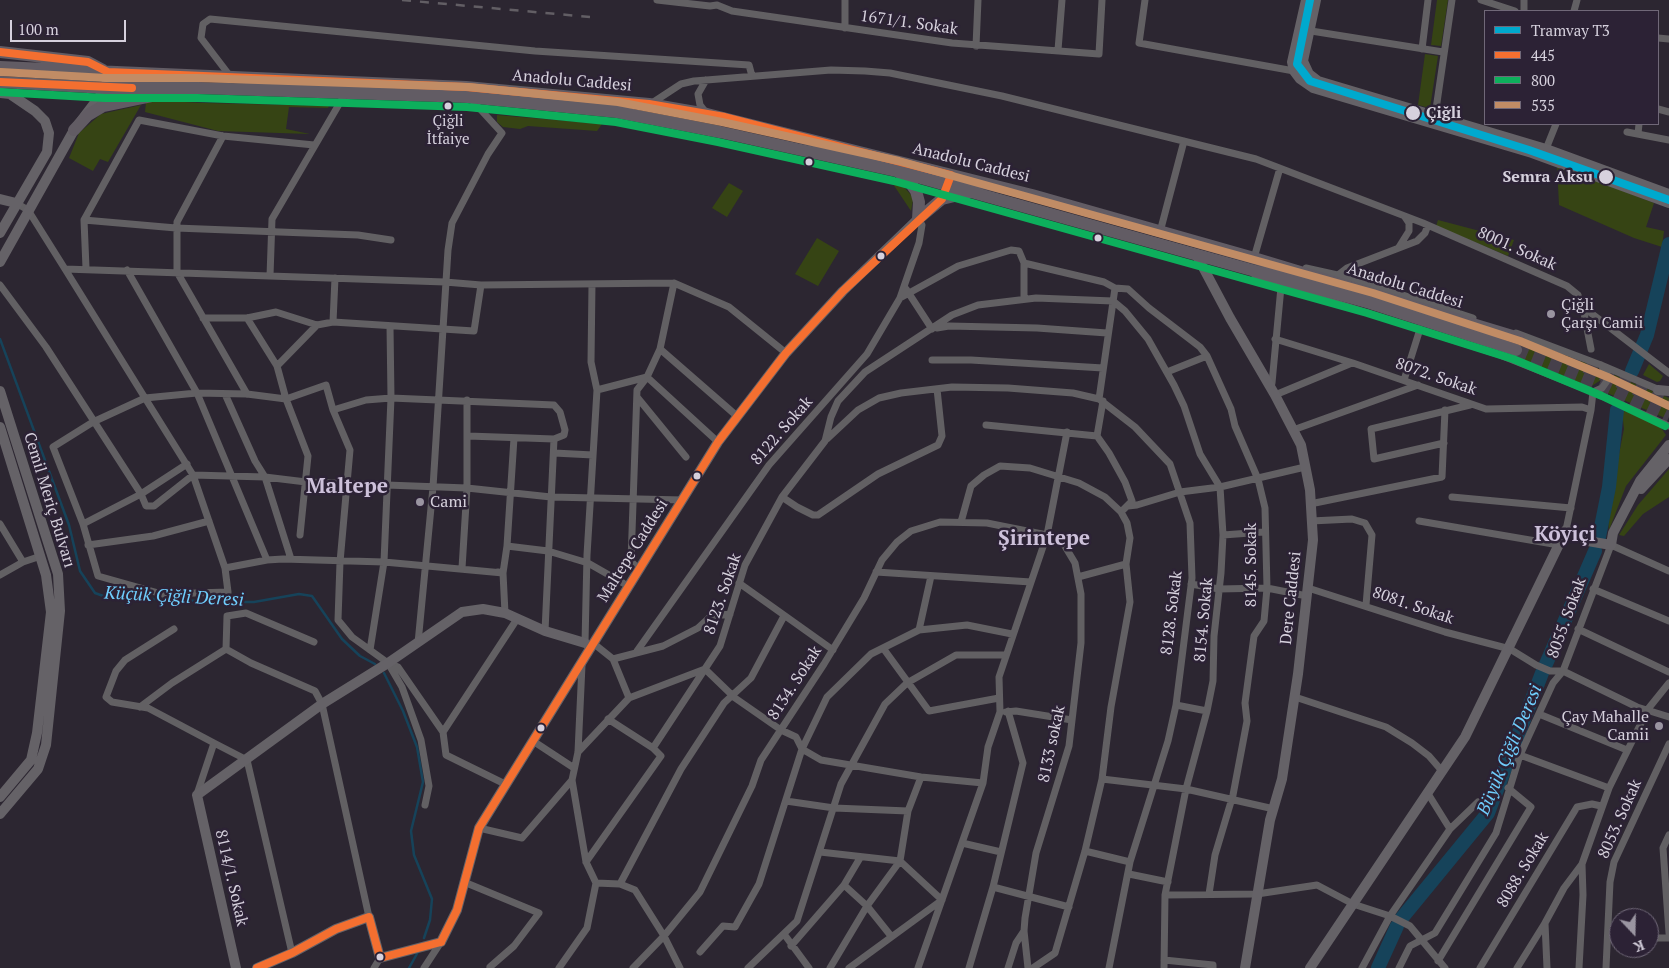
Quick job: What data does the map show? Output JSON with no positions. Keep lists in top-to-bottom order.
{
  "streets": {
    "highway": ["Anadolu Caddesi"],
    "street": [
      "1671/1. Sokak",
      "8001. Sokak",
      "8072. Sokak",
      "8122. Sokak",
      "Cemil Meriç Bulvarı",
      "Maltepe Caddesi",
      "8145. Sokak",
      "8123. Sokak",
      "Dere Caddesi",
      "8081. Sokak",
      "8128. Sokak",
      "8055. Sokak",
      "8154. Sokak",
      "8134. Sokak",
      "8133 sokak",
      "8053. Sokak",
      "8088. Sokak",
      "8114/1. Sokak"
    ]
  },
  "crossings": [
    ["Anadolu Caddesi", "8001. Sokak"],
    ["Anadolu Caddesi", "Dere Caddesi"],
    ["8122. Sokak", "Maltepe Caddesi"],
    ["8145. Sokak", "8081. Sokak"],
    ["8123. Sokak", "8128. Sokak"],
    ["8123. Sokak", "8154. Sokak"],
    ["Dere Caddesi", "8081. Sokak"],
    ["8081. Sokak", "8128. Sokak"],
    ["8081. Sokak", "8055. Sokak"],
    ["8081. Sokak", "8154. Sokak"],
    ["8134. Sokak", "8133 sokak"]
  ],
  "districts": ["Maltepe", "Köyiçi", "Şirintepe"],
  "water": ["Küçük Çiğli Deresi", "Büyük Çiğli Deresi"],
  "places": [
    "Çiğli İtfaiye",
    "Çiğli",
    "Semra Aksu",
    "Çiğli Çarşı Camii",
    "Cami",
    "Çay Mahalle Camii"
  ],
  "lines": [
    "tram line T3",
    "transit line 445",
    "transit line 535",
    "transit line 800"
  ],
  "legend": [
    "Tramvay T3",
    "445",
    "800",
    "535"
  ],
  "scale_bar": "100 m",
  "north": "bottom"
}
